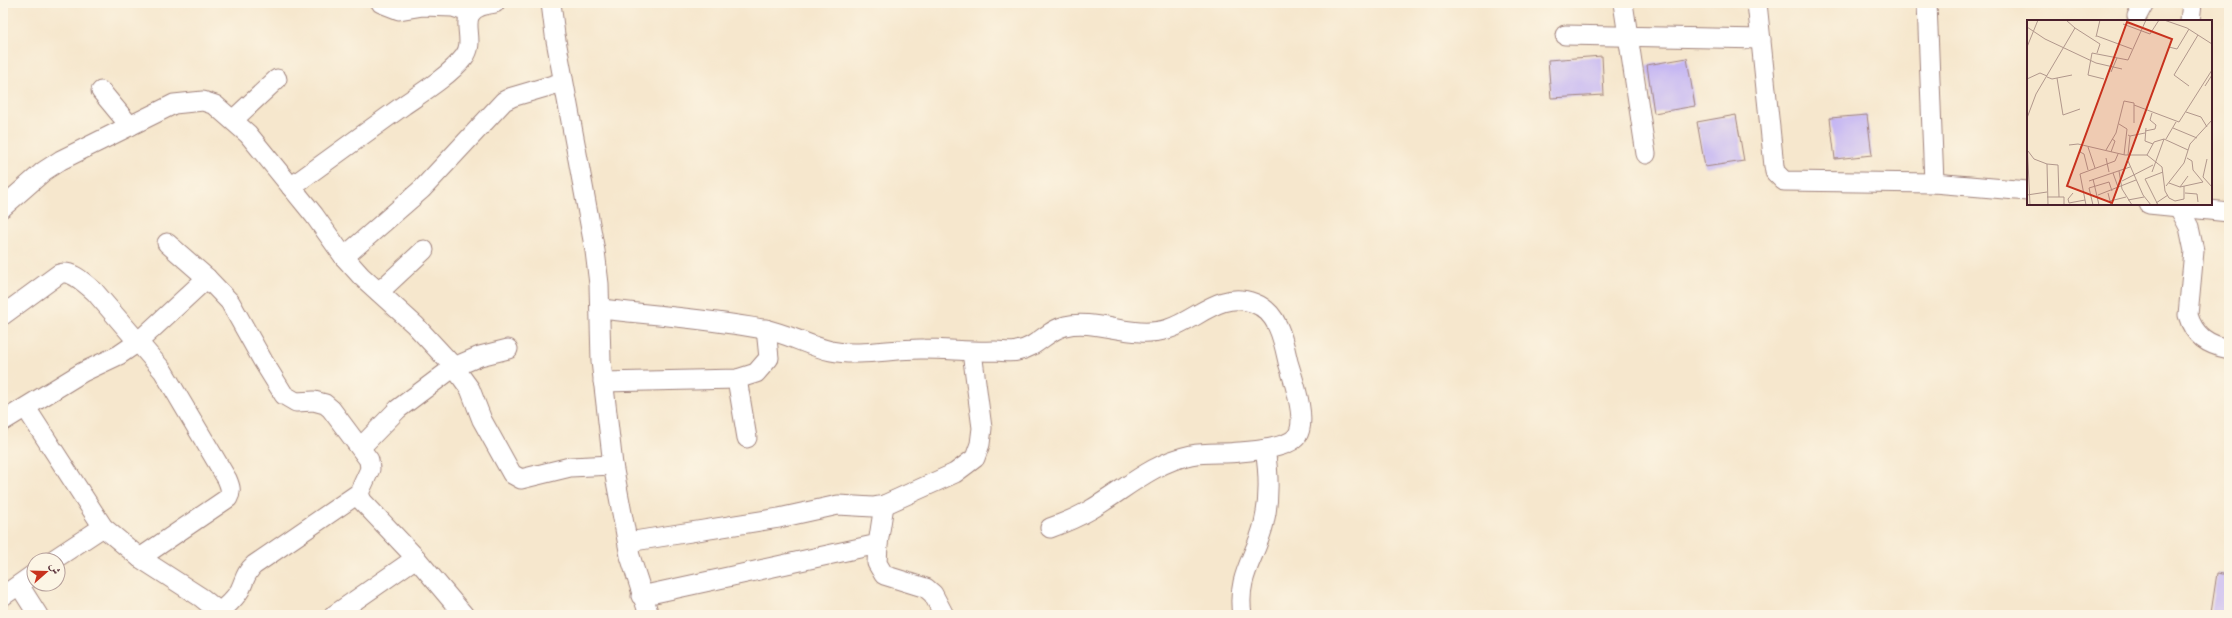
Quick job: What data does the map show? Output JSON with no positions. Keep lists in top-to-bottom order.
{
  "north": "right"
}
